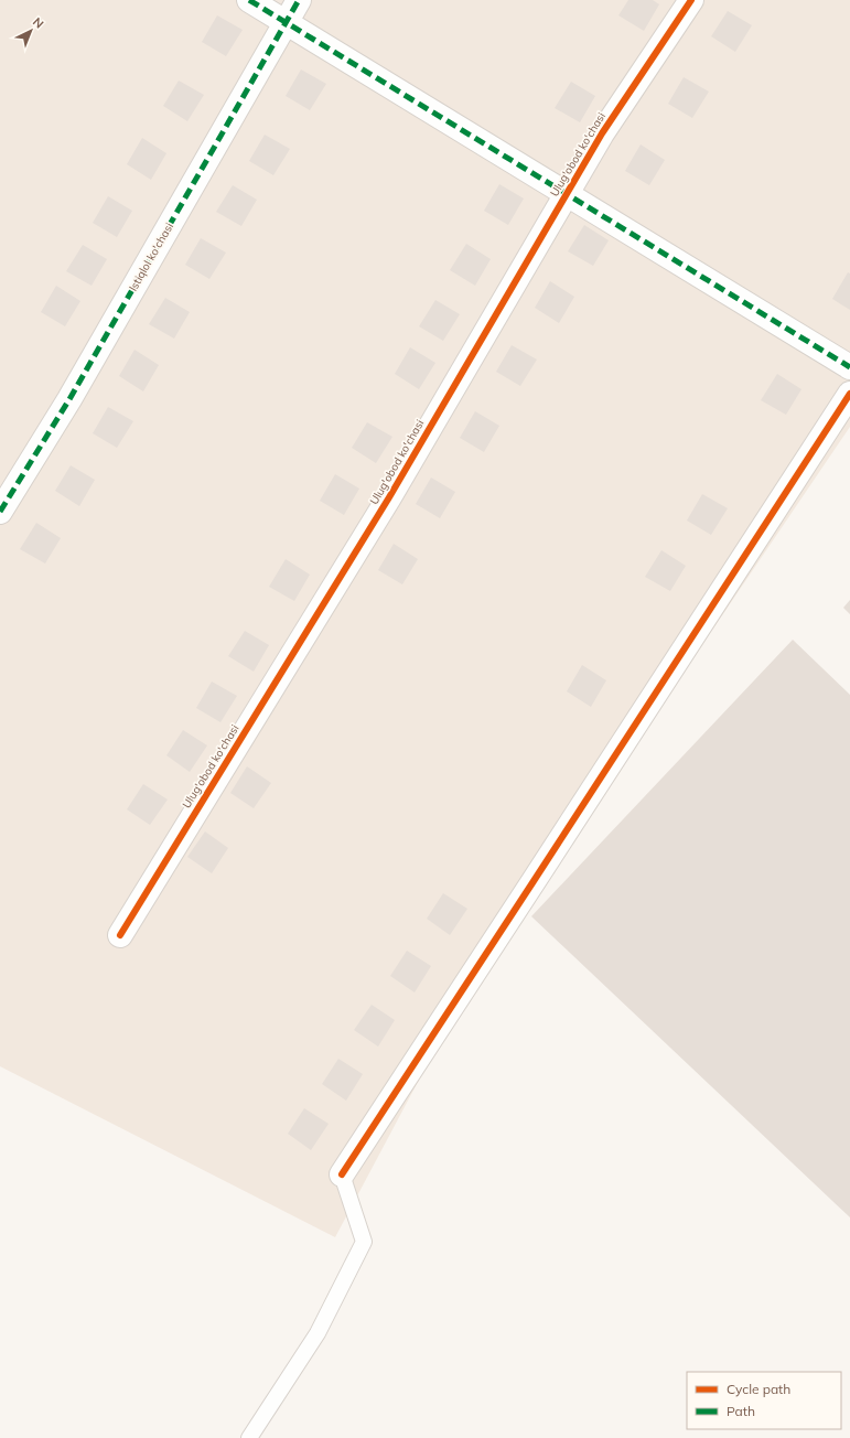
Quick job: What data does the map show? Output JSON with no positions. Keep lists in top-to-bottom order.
{
  "streets": {
    "street": ["Ulug'obod ko'chasi", "Istiqlol ko'chasi"]
  },
  "legend": ["Cycle path", "Path"],
  "north": "top right"
}
